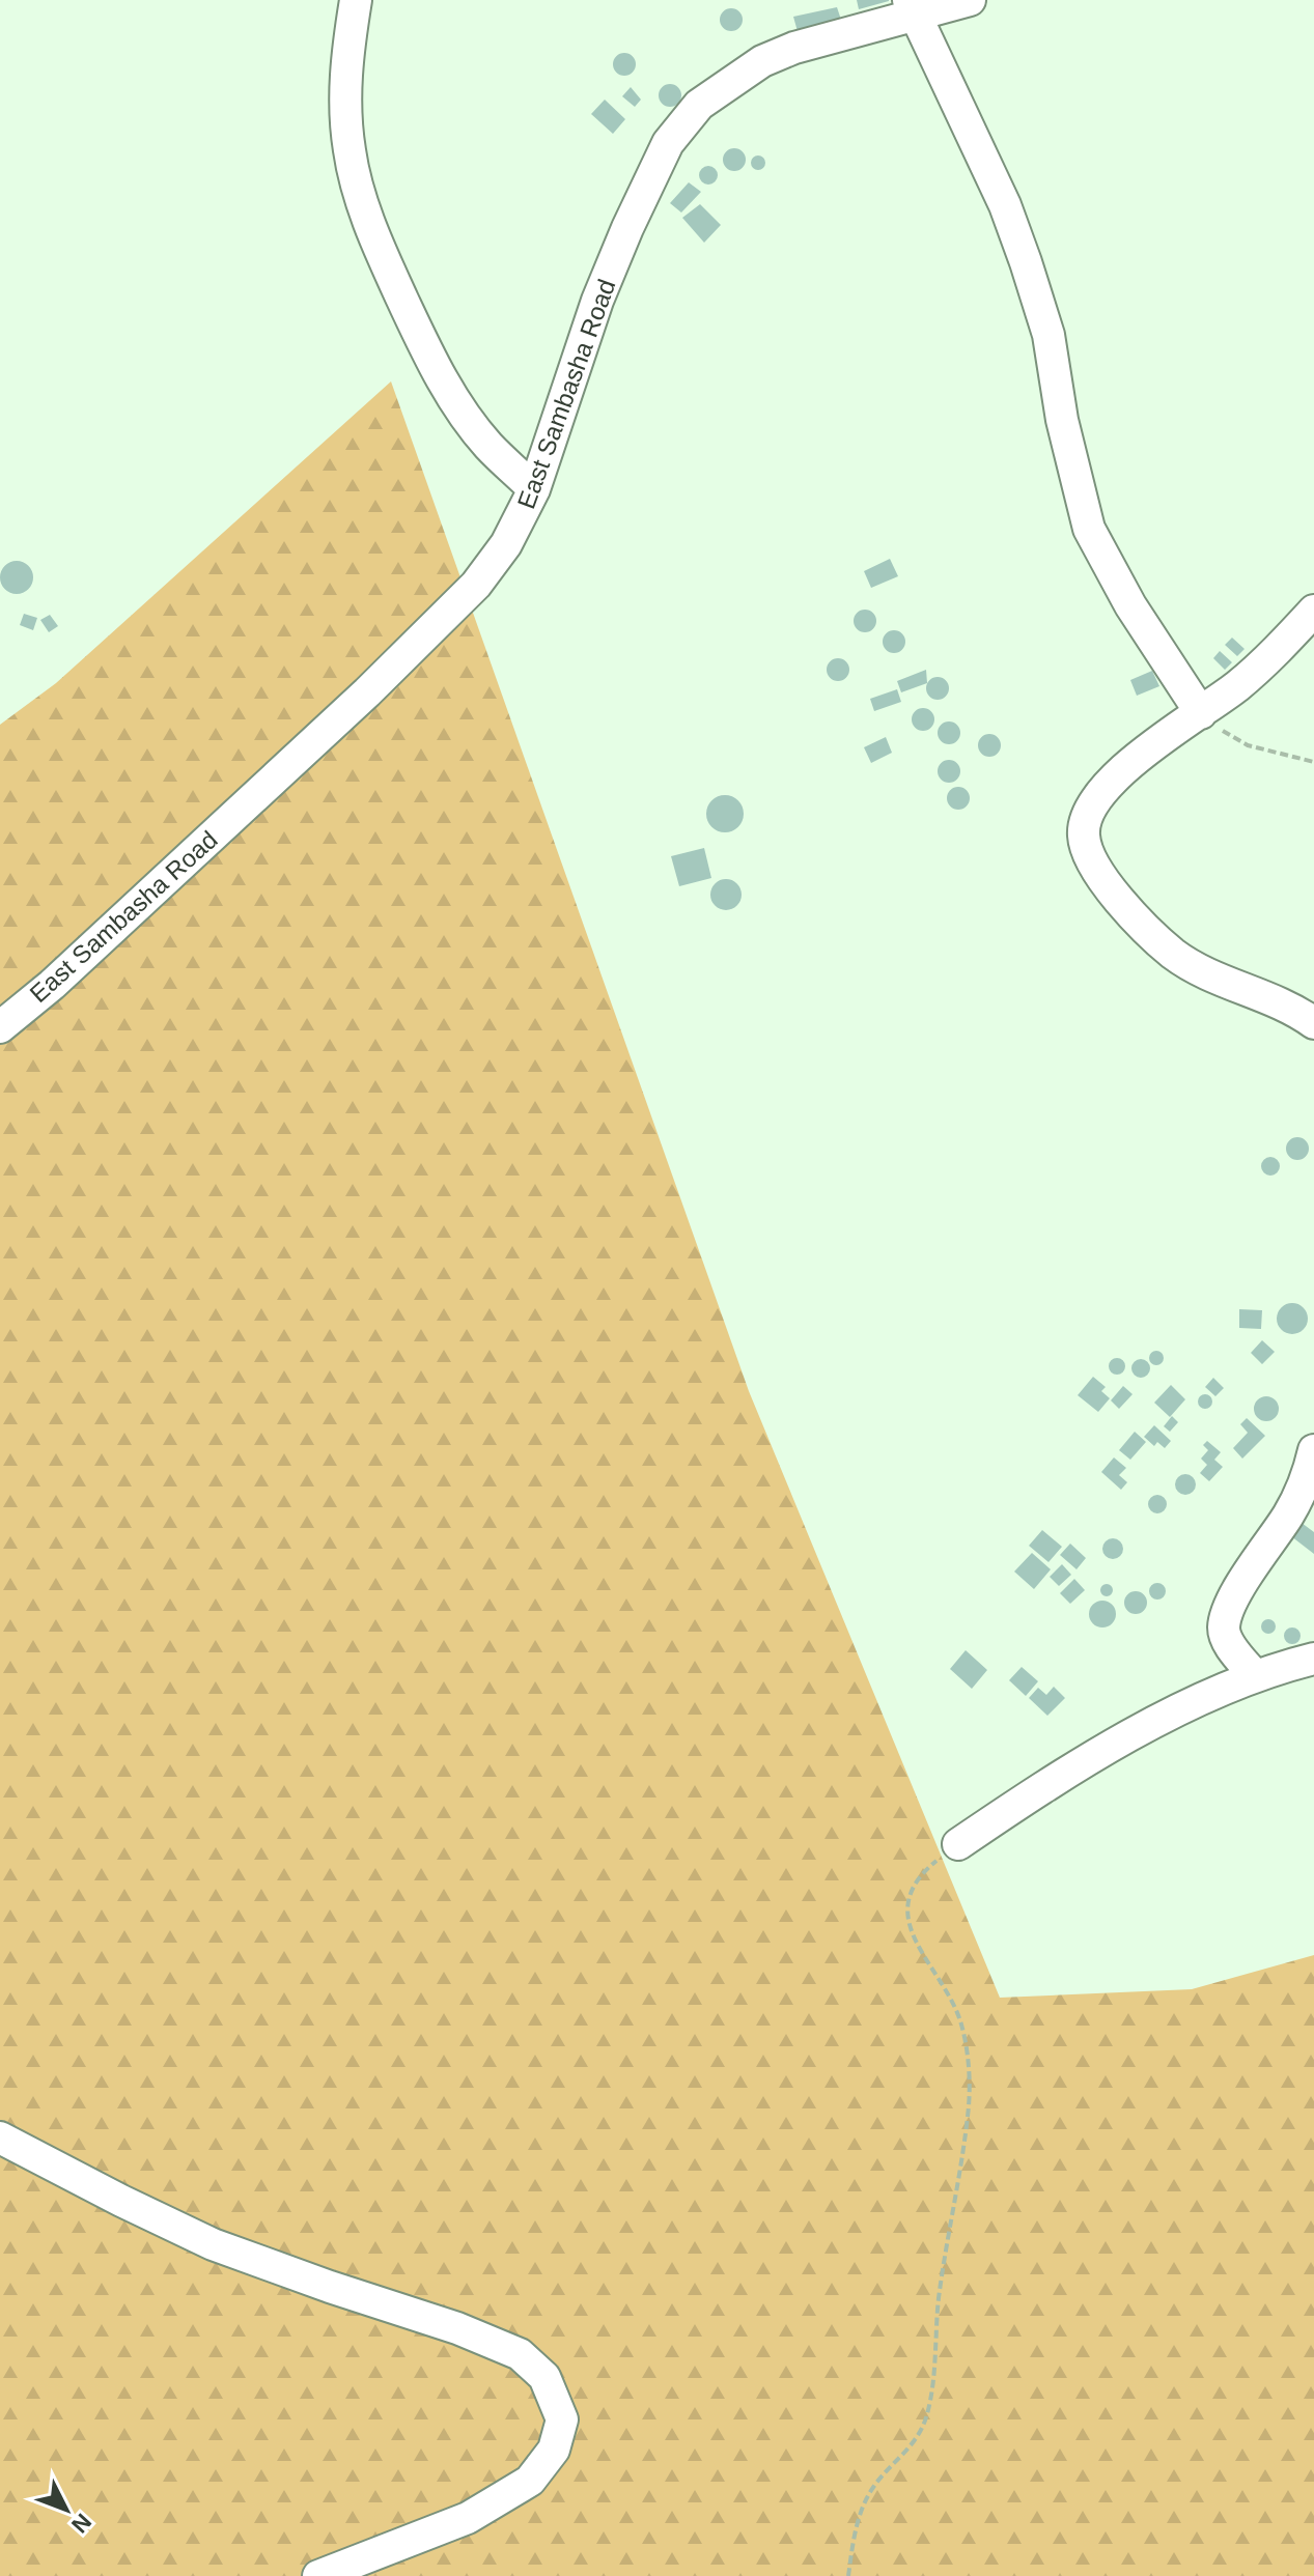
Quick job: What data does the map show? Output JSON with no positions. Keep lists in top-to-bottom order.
{
  "streets": {
    "street": ["East Sambasha Road"]
  },
  "north": "bottom right"
}
